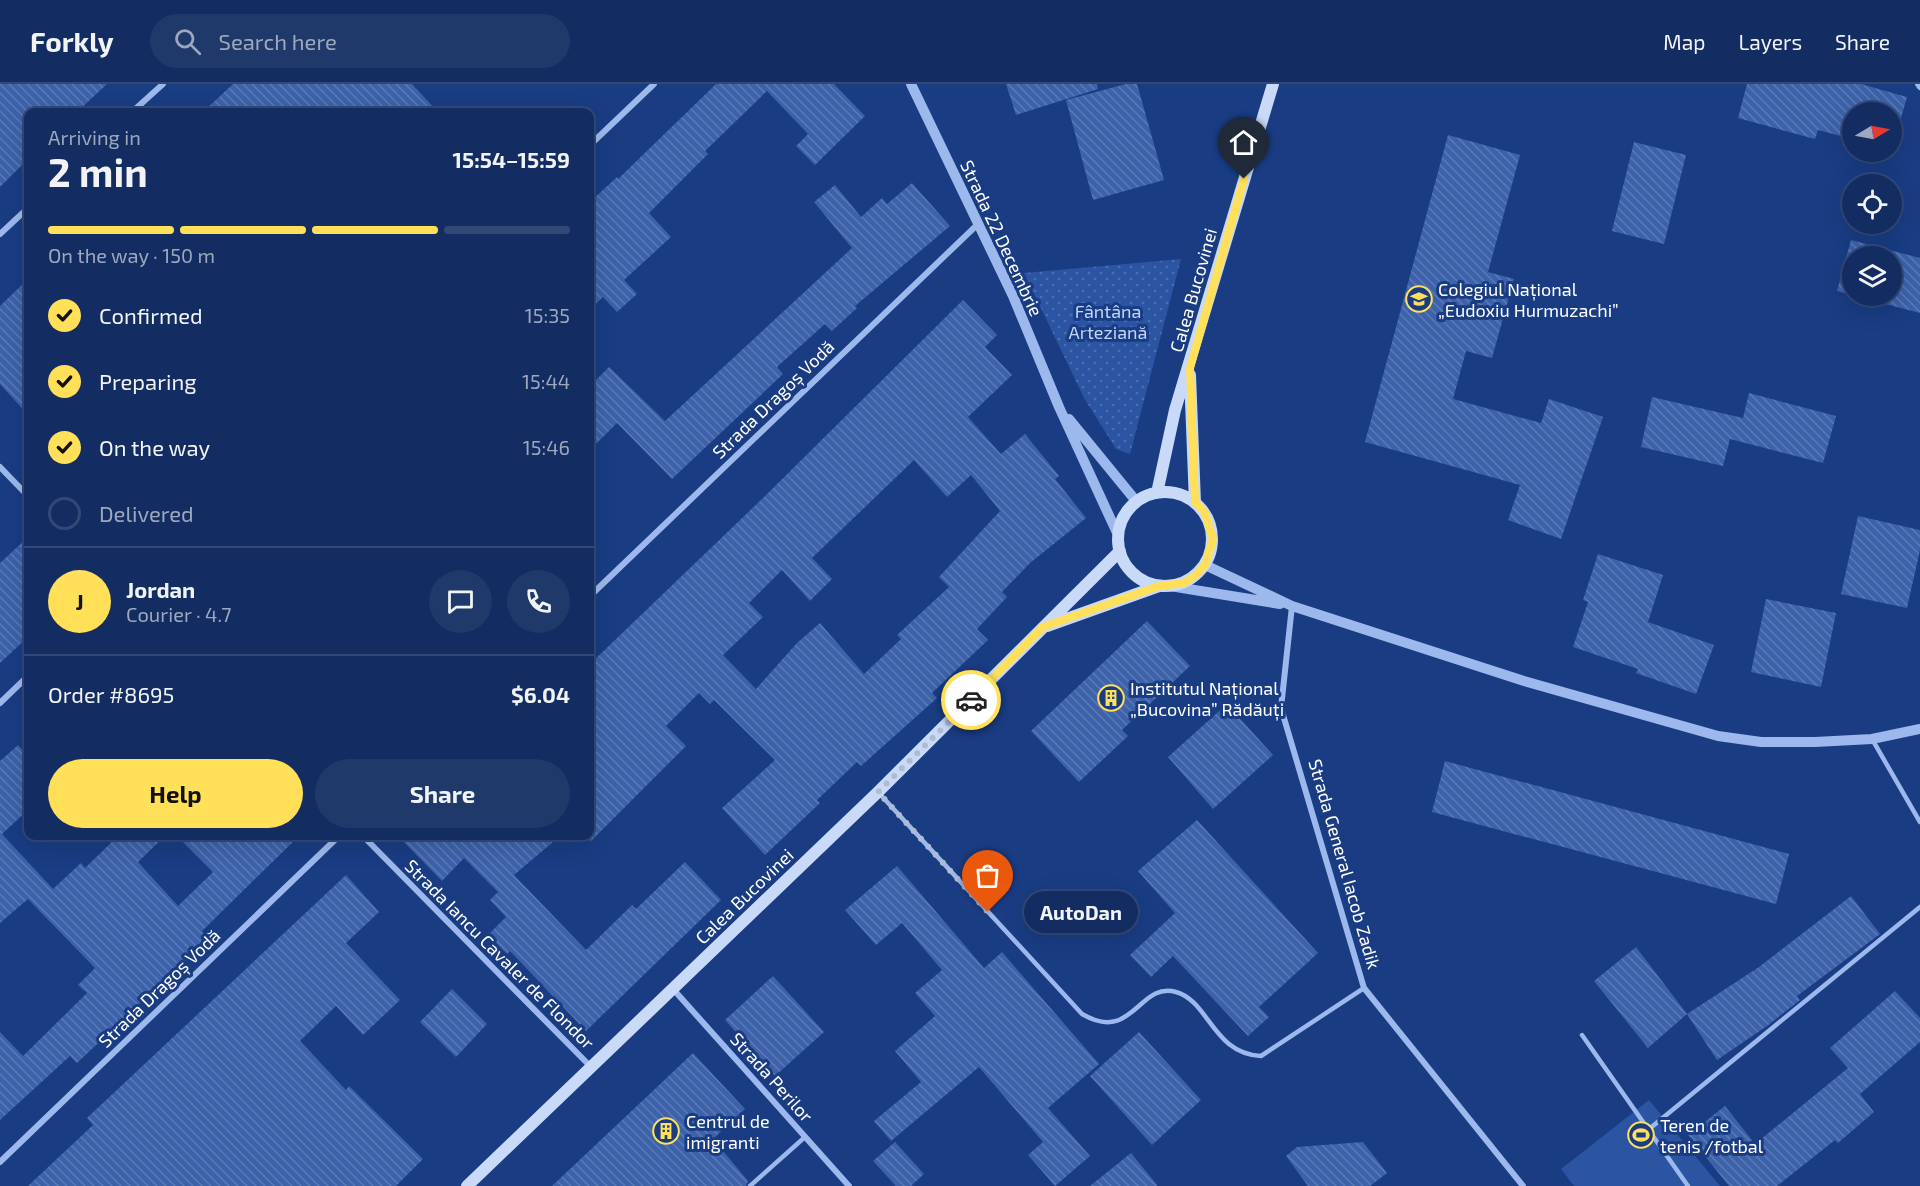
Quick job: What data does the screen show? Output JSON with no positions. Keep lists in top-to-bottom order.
{
  "streets": {
    "main road": ["Calea Bucovinei"],
    "street": [
      "Strada 22 Decembrie",
      "Strada Dragoș Vodă",
      "Strada General Iacob Zadik",
      "Strada Iancu Cavaler de Flondor",
      "Strada Perilor"
    ]
  },
  "crossings": [
    ["Strada 22 Decembrie", "Calea Bucovinei"],
    ["Strada 22 Decembrie", "Strada Dragoș Vodă"],
    ["Calea Bucovinei", "Strada Iancu Cavaler de Flondor"],
    ["Calea Bucovinei", "Strada Perilor"]
  ],
  "parks": ["Fântâna Arteziană"],
  "places": {
    "school or university": ["Colegiul Național „Eudoxiu Hurmuzachi”"],
    "building": ["Institutul Național „Bucovina” Rădăuți", "Centrul de imigranti"],
    "other": ["AutoDan"],
    "sports": ["Teren de tenis /fotbal"]
  },
  "north": "right",
  "page": {
    "header": "Forkly",
    "search": "Search here",
    "nav": ["Map", "Layers", "Share"],
    "heading": ["2 min", "Arriving in", "15:54–15:59"],
    "panel": [
      "Jordan",
      "Courier · 4.7",
      "Order #8695",
      "$6.04"
    ],
    "bar": "On the way · 150 m",
    "list": [
      ["Confirmed", "15:35"],
      ["Preparing", "15:44"],
      ["On the way", "15:46"],
      "Delivered"
    ],
    "round": "J",
    "buttons": ["Help", "Share"],
    "bubble": "AutoDan"
  }
}
